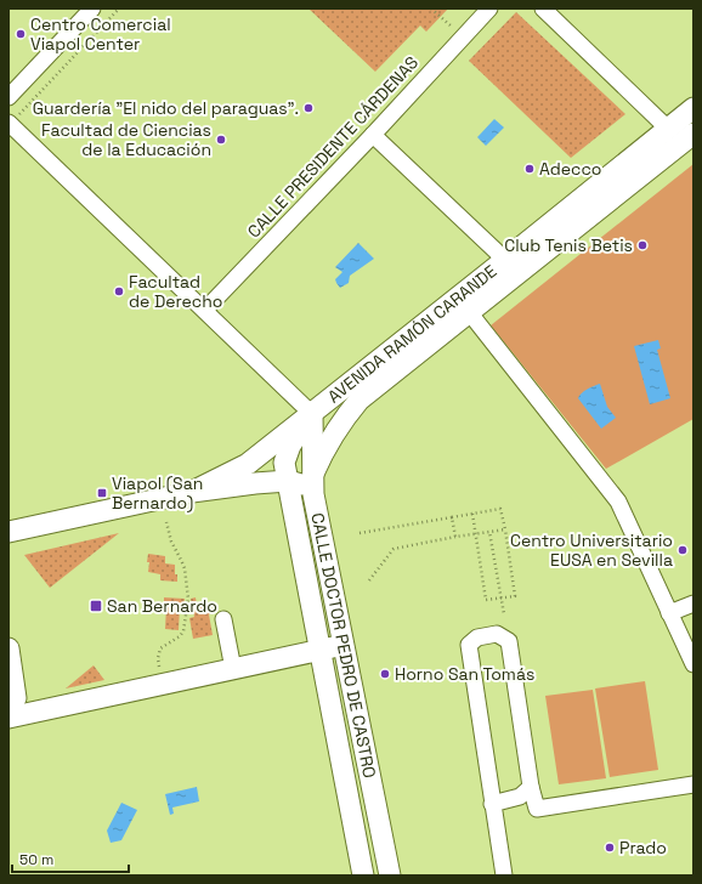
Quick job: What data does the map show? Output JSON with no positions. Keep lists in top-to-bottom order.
{
  "streets": {
    "main road": ["AVENIDA RAMÓN CARANDE", "CALLE DOCTOR PEDRO DE CASTRO"],
    "street": ["CALLE PRESIDENTE CÁRDENAS"]
  },
  "crossings": [
    ["AVENIDA RAMÓN CARANDE", "CALLE DOCTOR PEDRO DE CASTRO"]
  ],
  "places": {
    "other": [
      "Centro Comercial Viapol Center",
      "Guardería \"El nido del paraguas\".",
      "Facultad de Ciencias de la Educación",
      "Adecco",
      "Club Tenis Betis",
      "Facultad de Derecho",
      "Centro Universitario EUSA en Sevilla",
      "Horno San Tomás",
      "Prado"
    ],
    "transit": ["Viapol (San Bernardo)", "San Bernardo"]
  },
  "scale_bar": "50 m"
}
